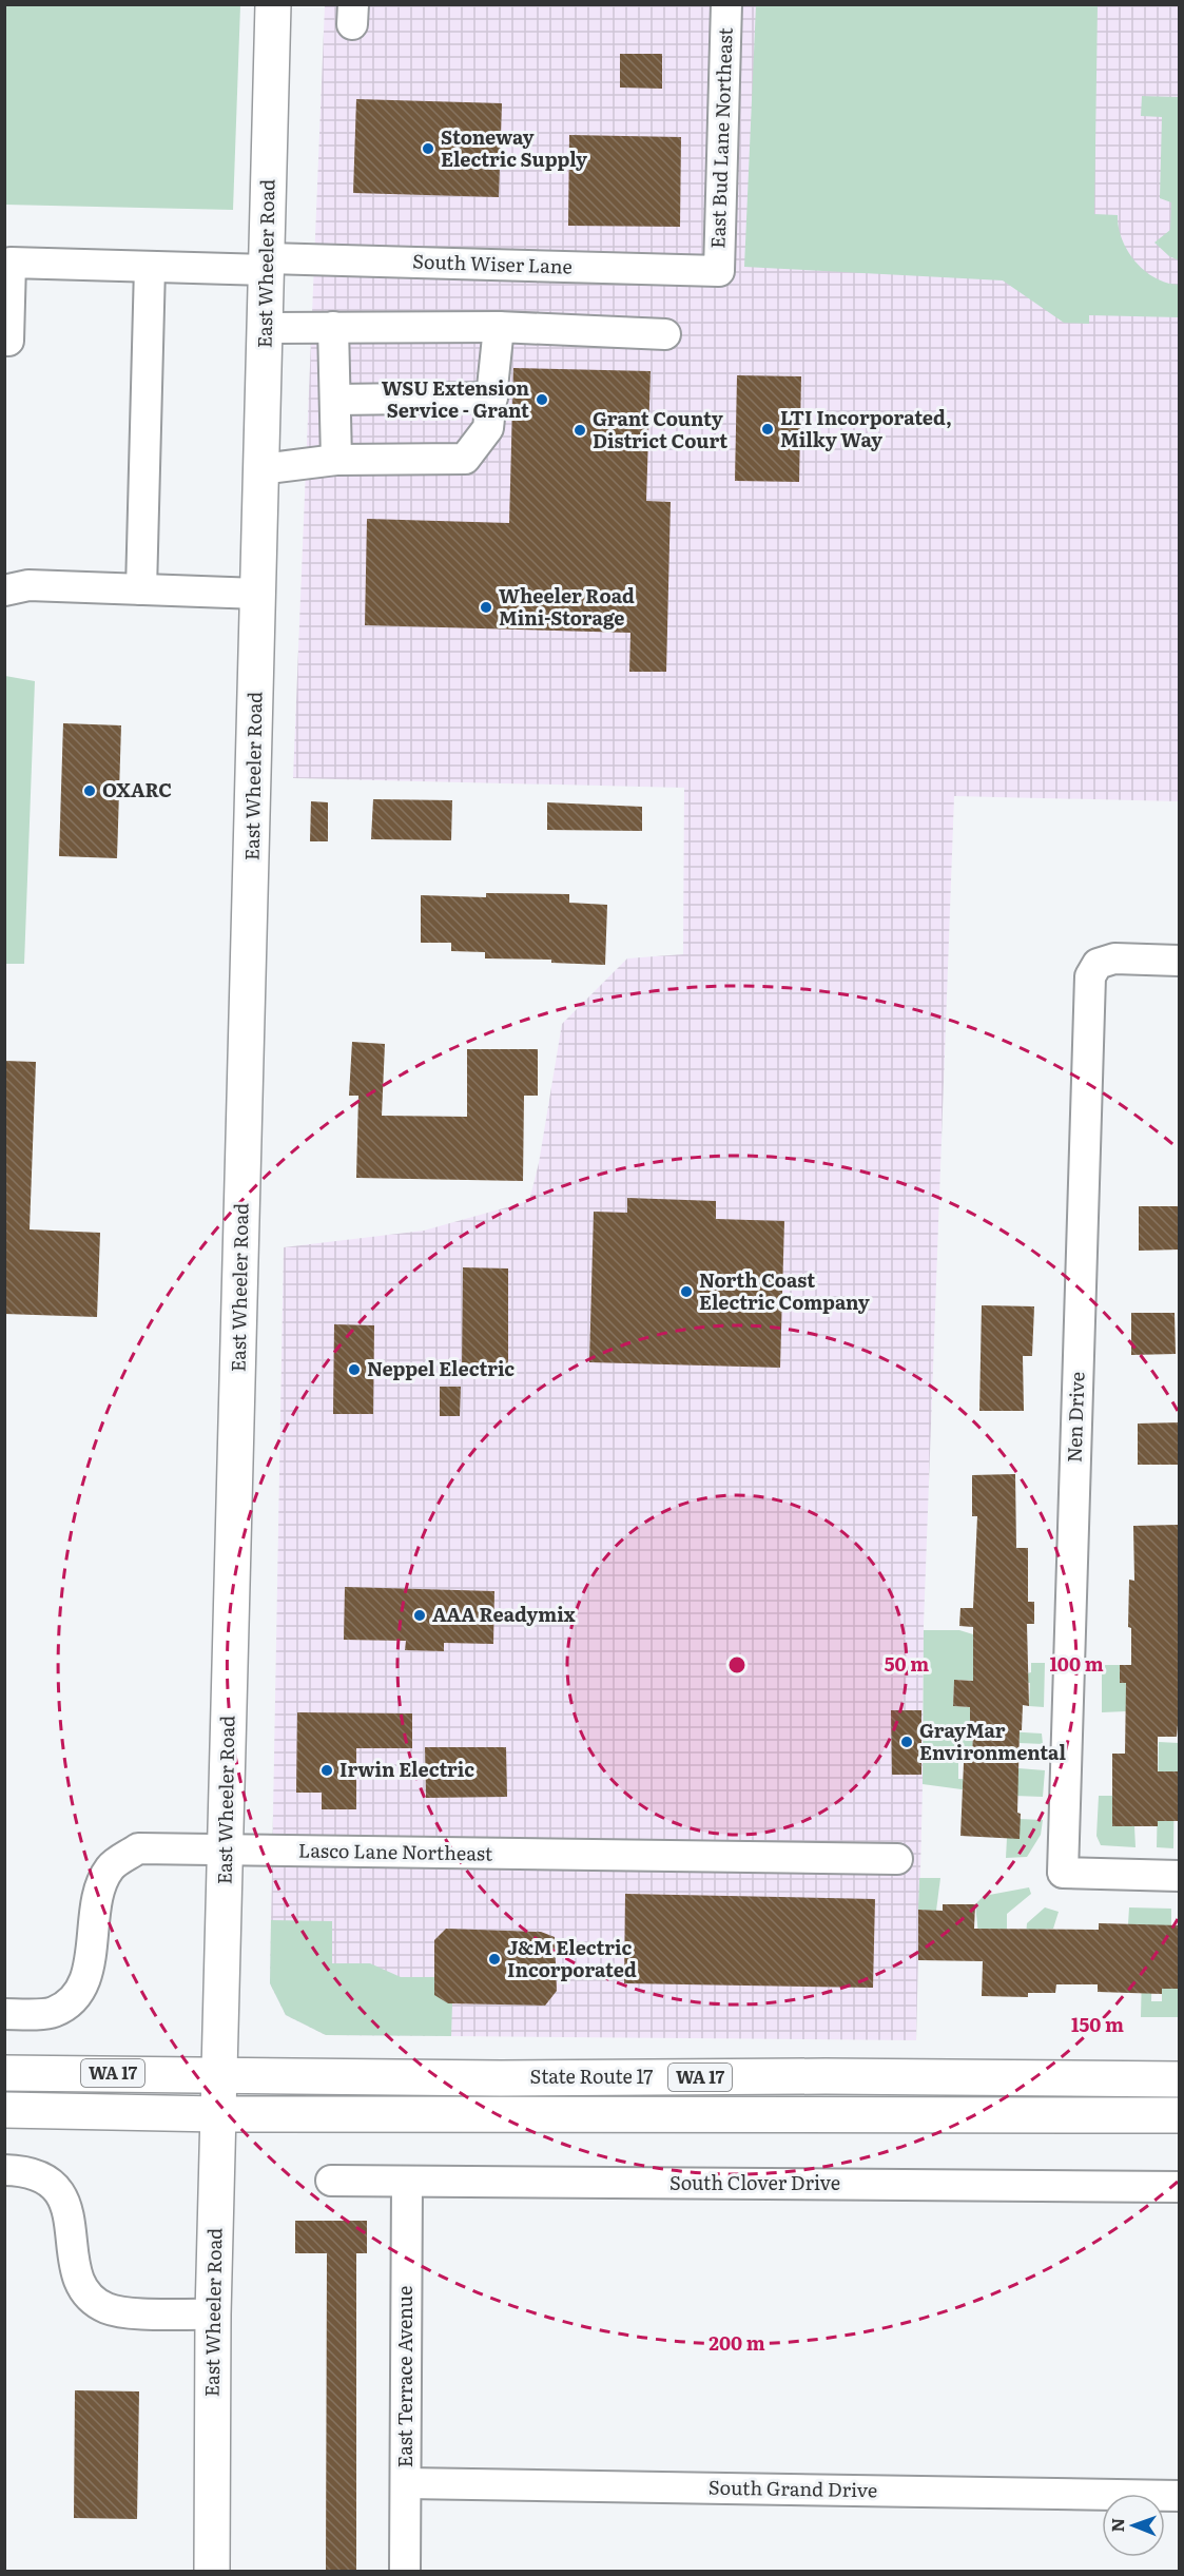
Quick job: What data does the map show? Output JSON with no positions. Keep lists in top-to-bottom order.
{
  "streets": {
    "main road": ["East Wheeler Road", "WA 17", "State Route 17"],
    "street": [
      "East Bud Lane Northeast",
      "South Wiser Lane",
      "Nen Drive",
      "Lasco Lane Northeast",
      "South Clover Drive",
      "East Terrace Avenue",
      "South Grand Drive"
    ]
  },
  "crossings": [
    ["East Bud Lane Northeast", "South Wiser Lane"],
    ["East Wheeler Road", "South Wiser Lane"],
    ["East Wheeler Road", "Lasco Lane Northeast"],
    ["East Wheeler Road", "State Route 17"],
    ["South Clover Drive", "East Terrace Avenue"],
    ["East Terrace Avenue", "South Grand Drive"]
  ],
  "places": [
    "Stoneway Electric Supply",
    "WSU Extension Service - Grant",
    "LTI Incorporated, Milky Way",
    "Grant County District Court",
    "Wheeler Road Mini-Storage",
    "OXARC",
    "North Coast Electric Company",
    "Neppel Electric",
    "AAA Readymix",
    "GrayMar Environmental",
    "Irwin Electric",
    "J&M Electric Incorporated"
  ],
  "north": "left",
  "rings": [
    "50 m",
    "100 m",
    "150 m",
    "200 m"
  ]
}
